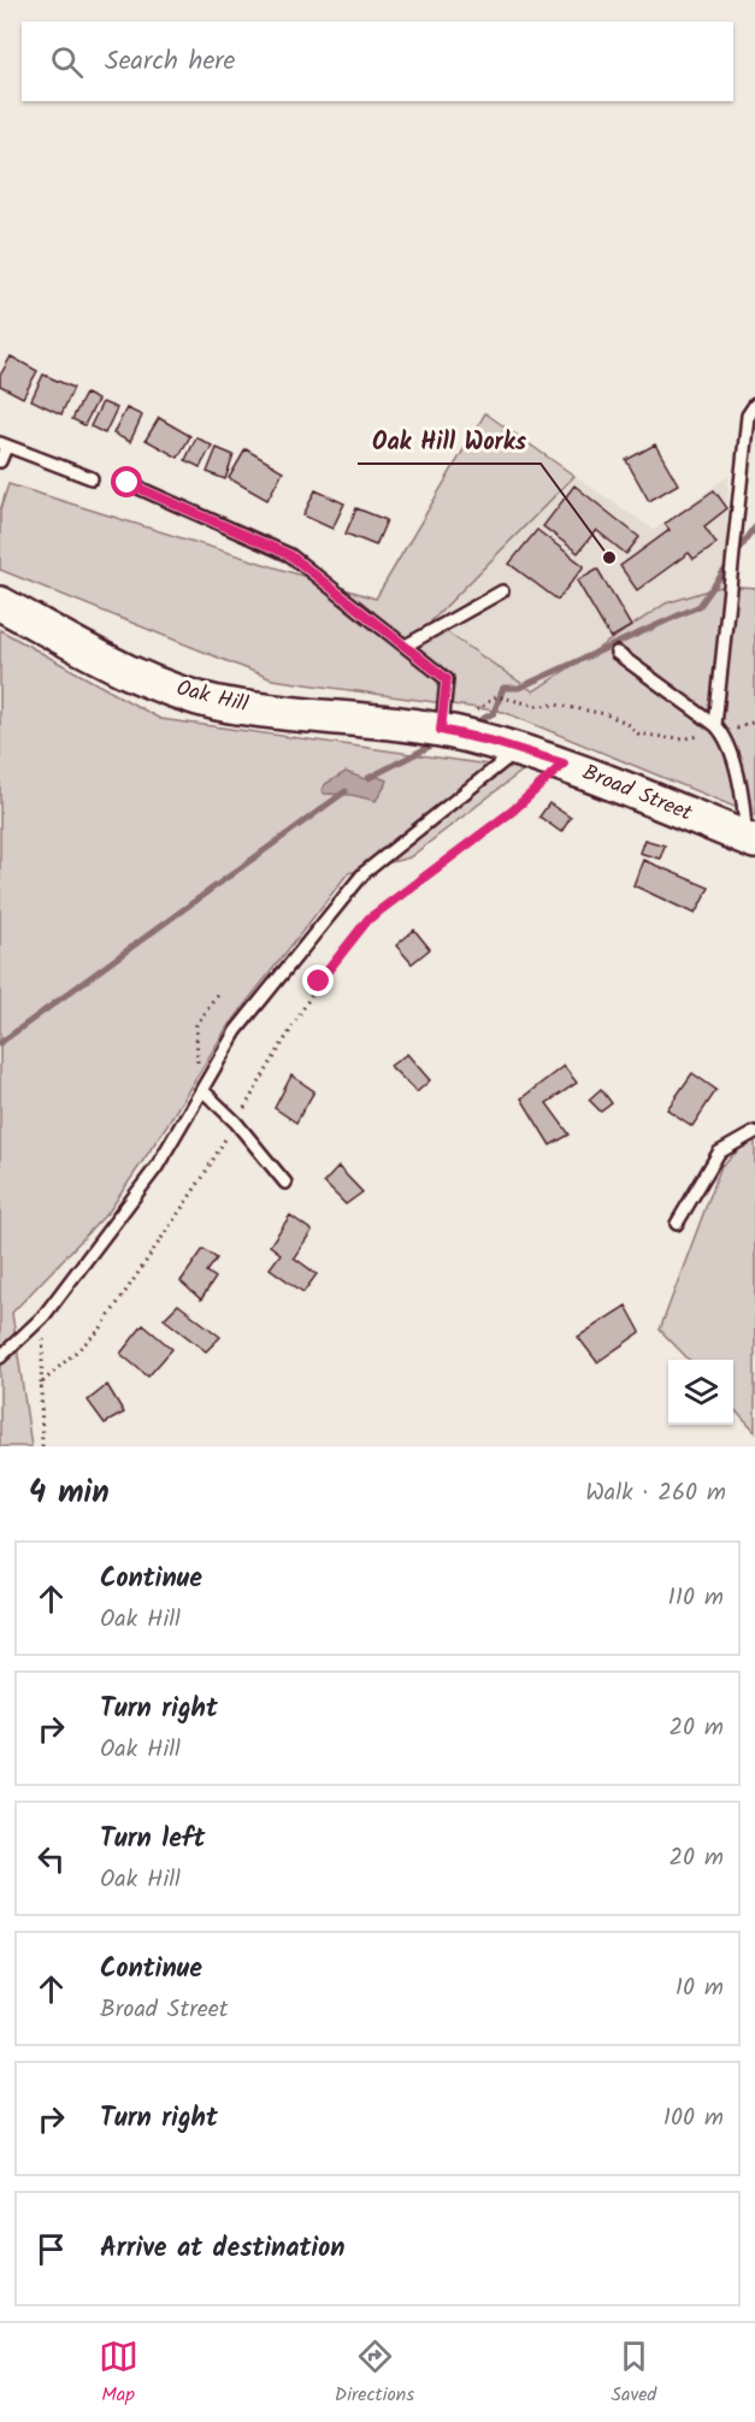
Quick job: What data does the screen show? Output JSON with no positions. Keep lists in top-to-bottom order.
{
  "streets": {
    "street": ["Oak Hill", "Broad Street"]
  },
  "crossings": [
    ["Oak Hill", "Broad Street"]
  ],
  "places": ["Oak Hill Works"],
  "page": {
    "search": "Search here",
    "heading": ["4 min", "Walk · 260 m"],
    "list": [
      ["Continue", "Oak Hill", "110 m"],
      ["Turn right", "Oak Hill", "20 m"],
      ["Turn left", "Oak Hill", "20 m"],
      ["Continue", "Broad Street", "10 m"],
      ["Turn right", "100 m"],
      "Arrive at destination"
    ],
    "nav": ["Map", "Directions", "Saved"]
  }
}
